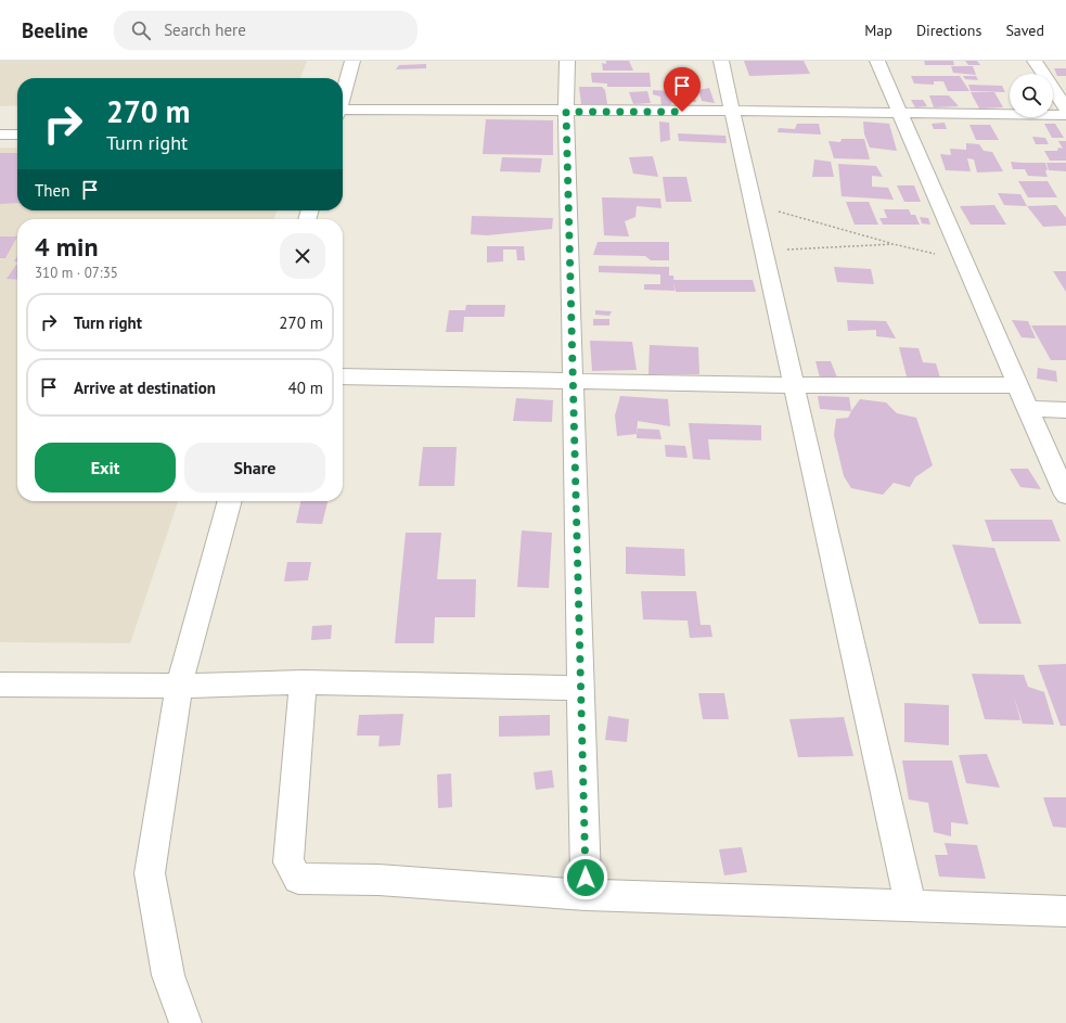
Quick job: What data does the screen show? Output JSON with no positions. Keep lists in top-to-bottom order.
{
  "page": {
    "header": "Beeline",
    "search": "Search here",
    "nav": ["Map", "Directions", "Saved"],
    "turn": ["270 m", "Turn right"],
    "then": "Then",
    "heading": ["4 min", "310 m · 07:35"],
    "list": [
      {
        "name": "Turn right",
        "value": "270 m"
      },
      {
        "name": "Arrive at destination",
        "value": "40 m"
      }
    ],
    "buttons": ["Exit", "Share"]
  }
}
